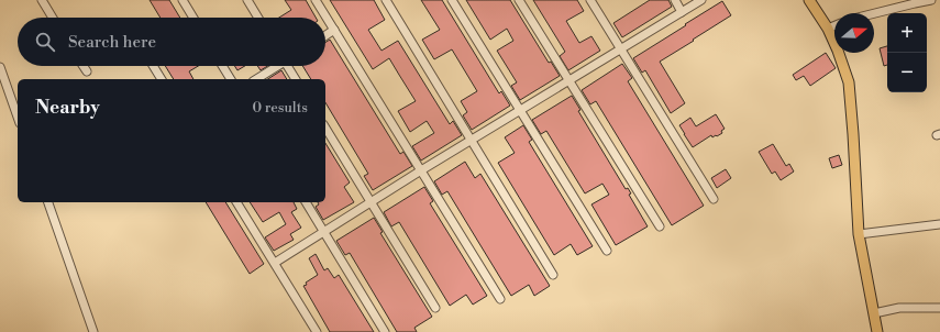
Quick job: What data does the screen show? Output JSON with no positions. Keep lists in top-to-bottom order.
{
  "north": "right",
  "page": {
    "map_buttons": ["+", "−"],
    "search": "Search here",
    "heading": ["Nearby", "0 results"]
  }
}
